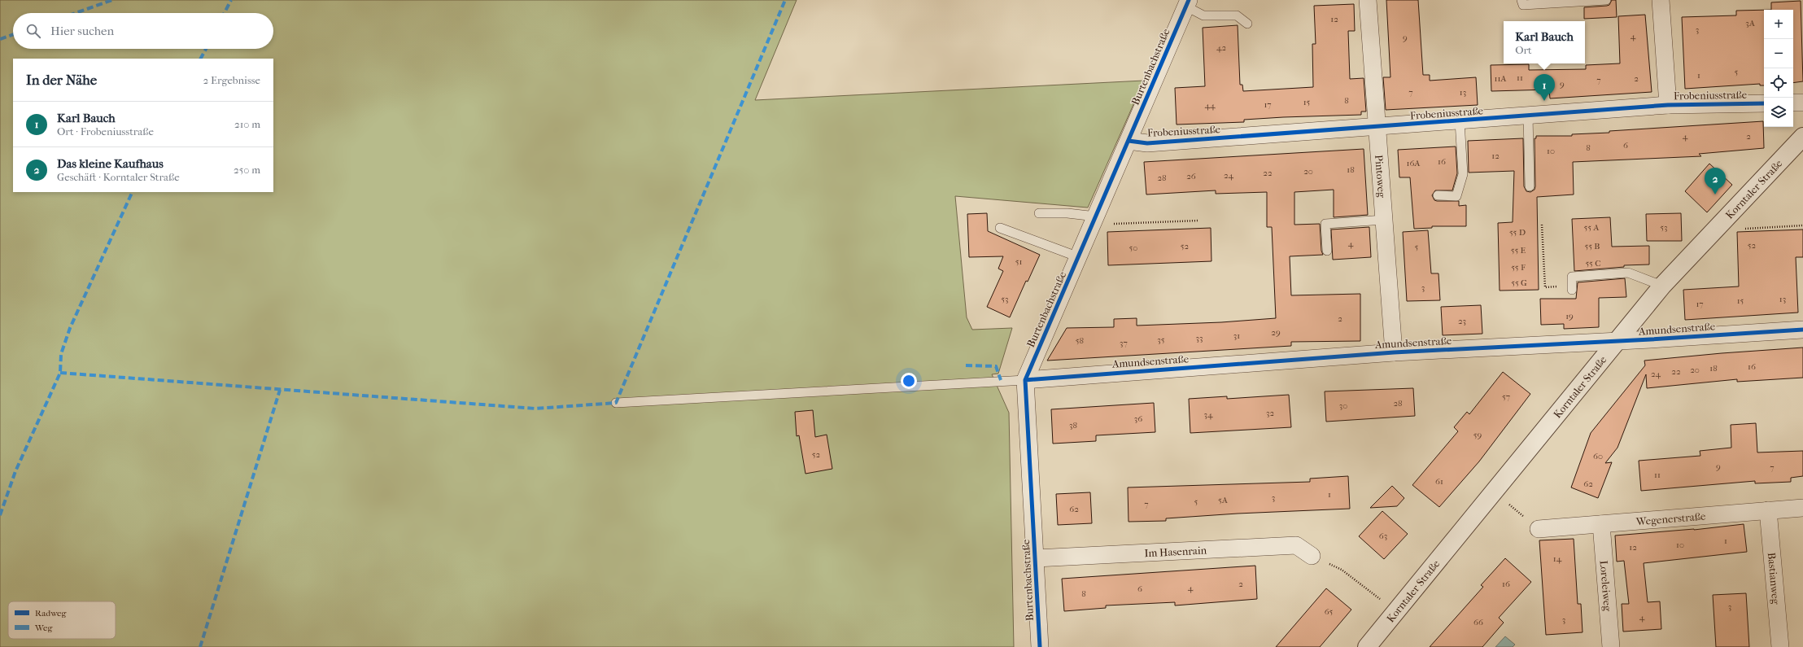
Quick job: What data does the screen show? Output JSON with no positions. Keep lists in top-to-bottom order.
{
  "streets": {
    "street": [
      "Burtenbachstraße",
      "Frobeniusstraße",
      "Pintoweg",
      "Korntaler Straße",
      "Amundsenstraße",
      "Wegenerstraße",
      "Im Hasenrain",
      "Bastianweg",
      "Loreleiweg"
    ]
  },
  "crossings": [
    ["Burtenbachstraße", "Frobeniusstraße"],
    ["Burtenbachstraße", "Amundsenstraße"],
    ["Burtenbachstraße", "Im Hasenrain"],
    ["Frobeniusstraße", "Pintoweg"],
    ["Pintoweg", "Amundsenstraße"],
    ["Korntaler Straße", "Amundsenstraße"],
    ["Wegenerstraße", "Bastianweg"],
    ["Wegenerstraße", "Loreleiweg"]
  ],
  "house_numbers": [
    "12",
    "3A",
    "3",
    "4",
    "9",
    "42",
    "5",
    "1",
    "11",
    "11A",
    "2",
    "7",
    "9",
    "7",
    "13",
    "8",
    "15",
    "17",
    "44",
    "4",
    "2",
    "6",
    "8",
    "10",
    "12",
    "16",
    "16A",
    "18",
    "20",
    "22",
    "24",
    "26",
    "28",
    "55 A",
    "53",
    "55 D",
    "4",
    "52",
    "52",
    "55 B",
    "5",
    "50",
    "55 E",
    "51",
    "55 C",
    "55 F",
    "55 G",
    "3",
    "53",
    "13",
    "15",
    "17",
    "19",
    "2",
    "23",
    "29",
    "31",
    "33",
    "35",
    "58",
    "37",
    "16",
    "18",
    "20",
    "22",
    "24",
    "57",
    "28",
    "30",
    "32",
    "34",
    "36",
    "38",
    "59",
    "52",
    "60",
    "9",
    "7",
    "11",
    "61",
    "62",
    "1",
    "3",
    "5A",
    "5",
    "7",
    "62",
    "63",
    "1",
    "10",
    "12",
    "14",
    "2",
    "16",
    "4",
    "6",
    "8",
    "3",
    "65",
    "4",
    "3",
    "66"
  ],
  "legend": ["Radweg", "Weg"],
  "page": {
    "map_buttons": ["+", "−"],
    "search": "Hier suchen",
    "popup": ["Karl Bauch", "Ort"],
    "heading": ["In der Nähe", "2 Ergebnisse"],
    "pins": ["1", "2"],
    "list": [
      {
        "mark": "1",
        "name": "Karl Bauch",
        "note": "Ort · Frobeniusstraße",
        "value": "210 m"
      },
      {
        "mark": "2",
        "name": "Das kleine Kaufhaus",
        "note": "Geschäft · Korntaler Straße",
        "value": "250 m"
      }
    ]
  }
}
